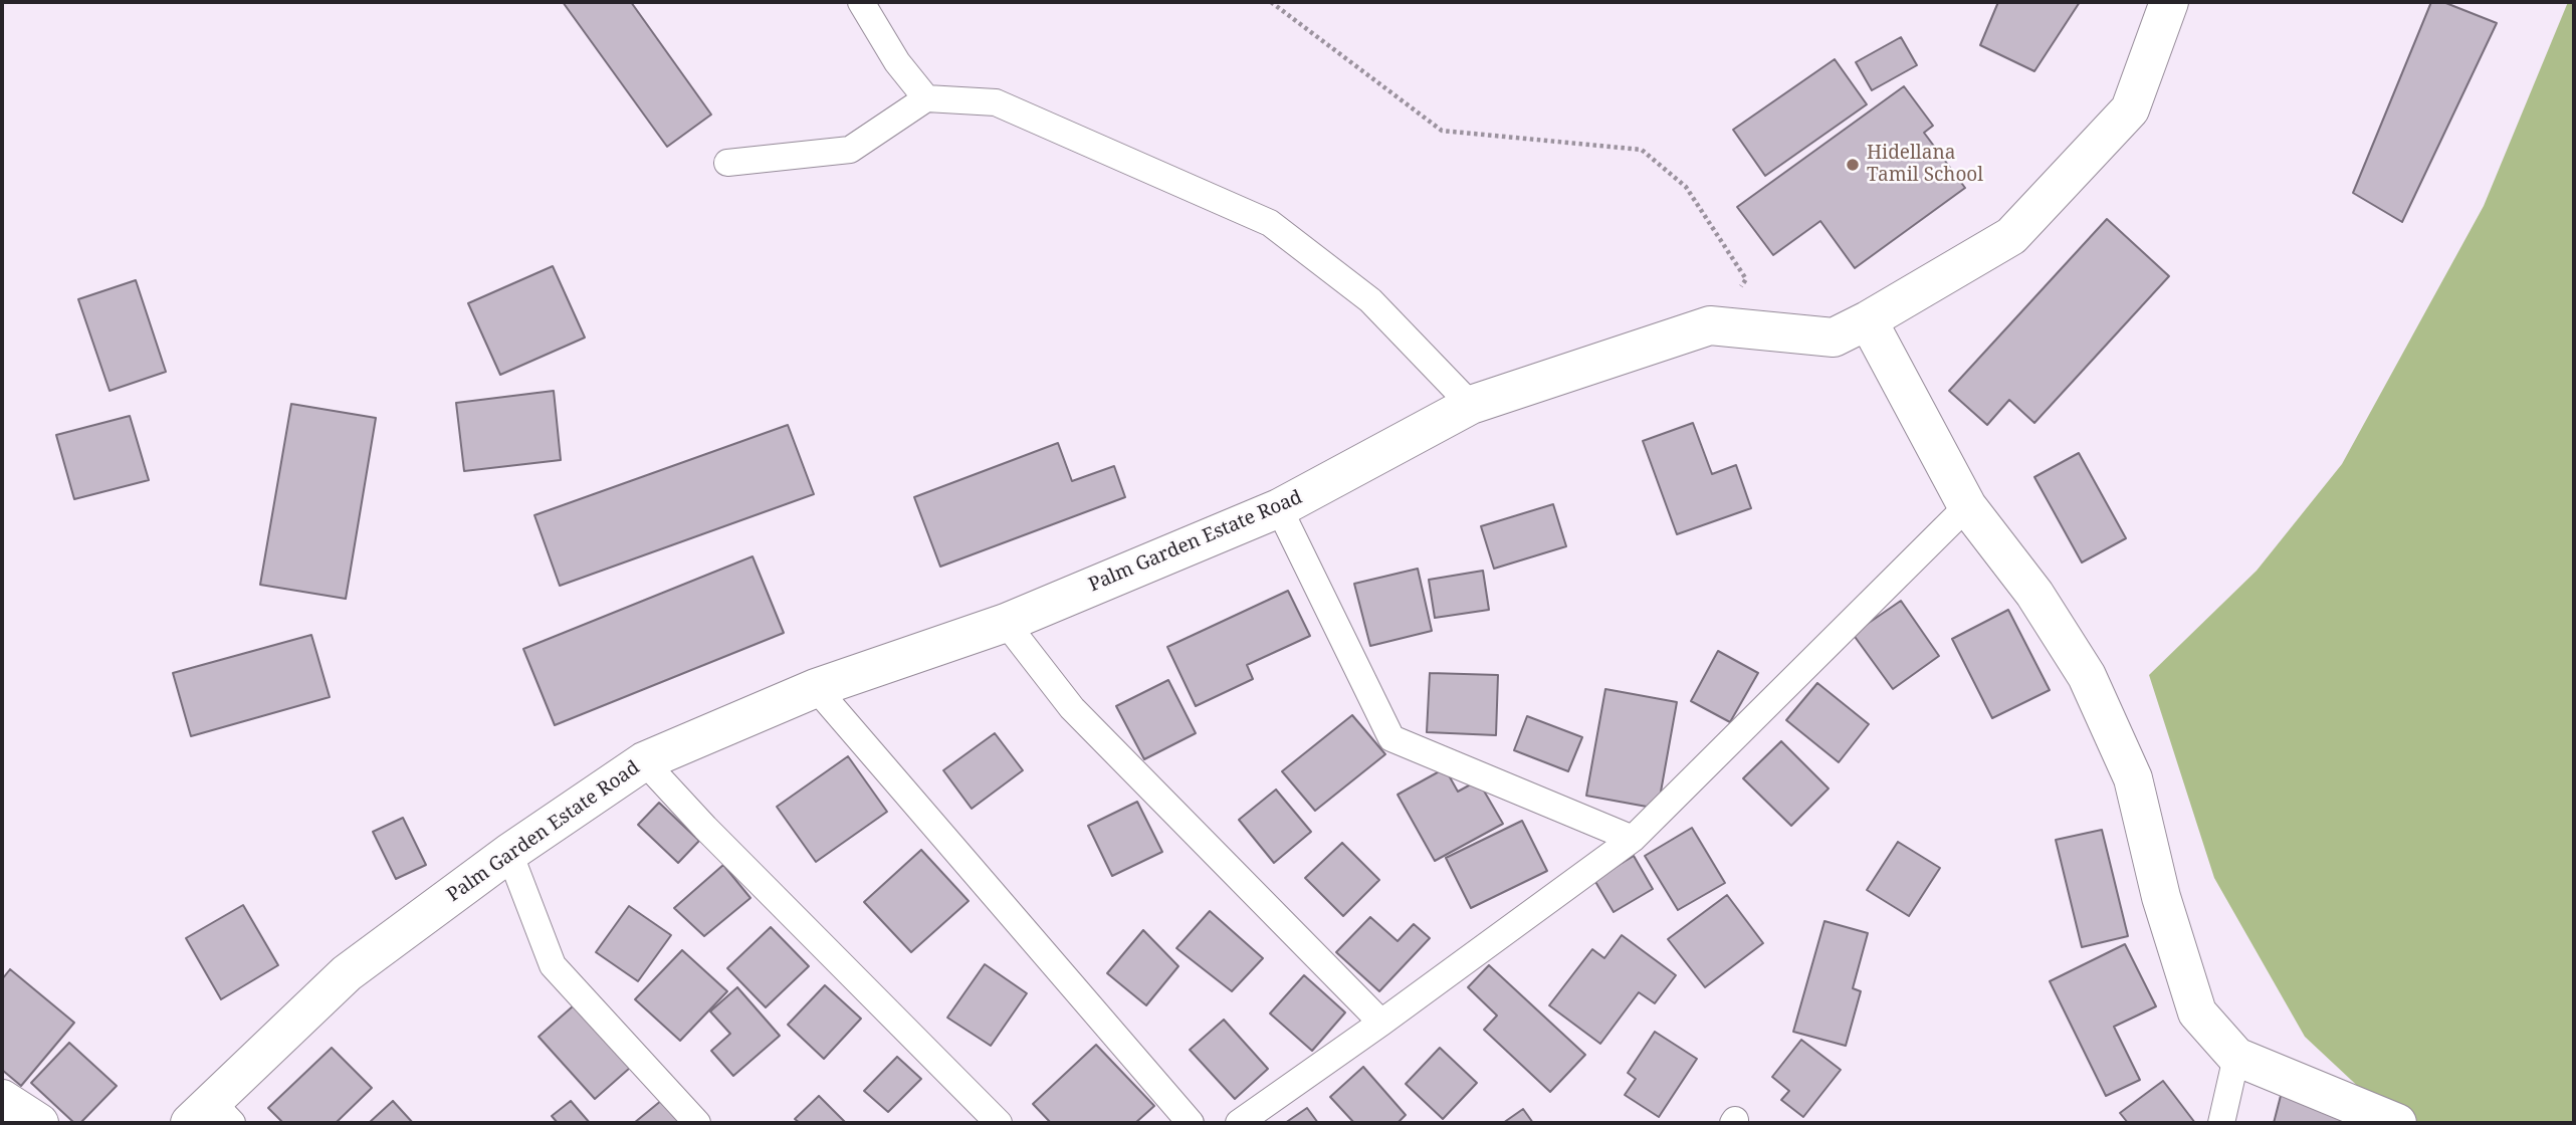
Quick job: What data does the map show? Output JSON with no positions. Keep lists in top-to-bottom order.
{
  "streets": {
    "street": ["Palm Garden Estate Road"]
  },
  "places": ["Hidellana Tamil School"]
}
